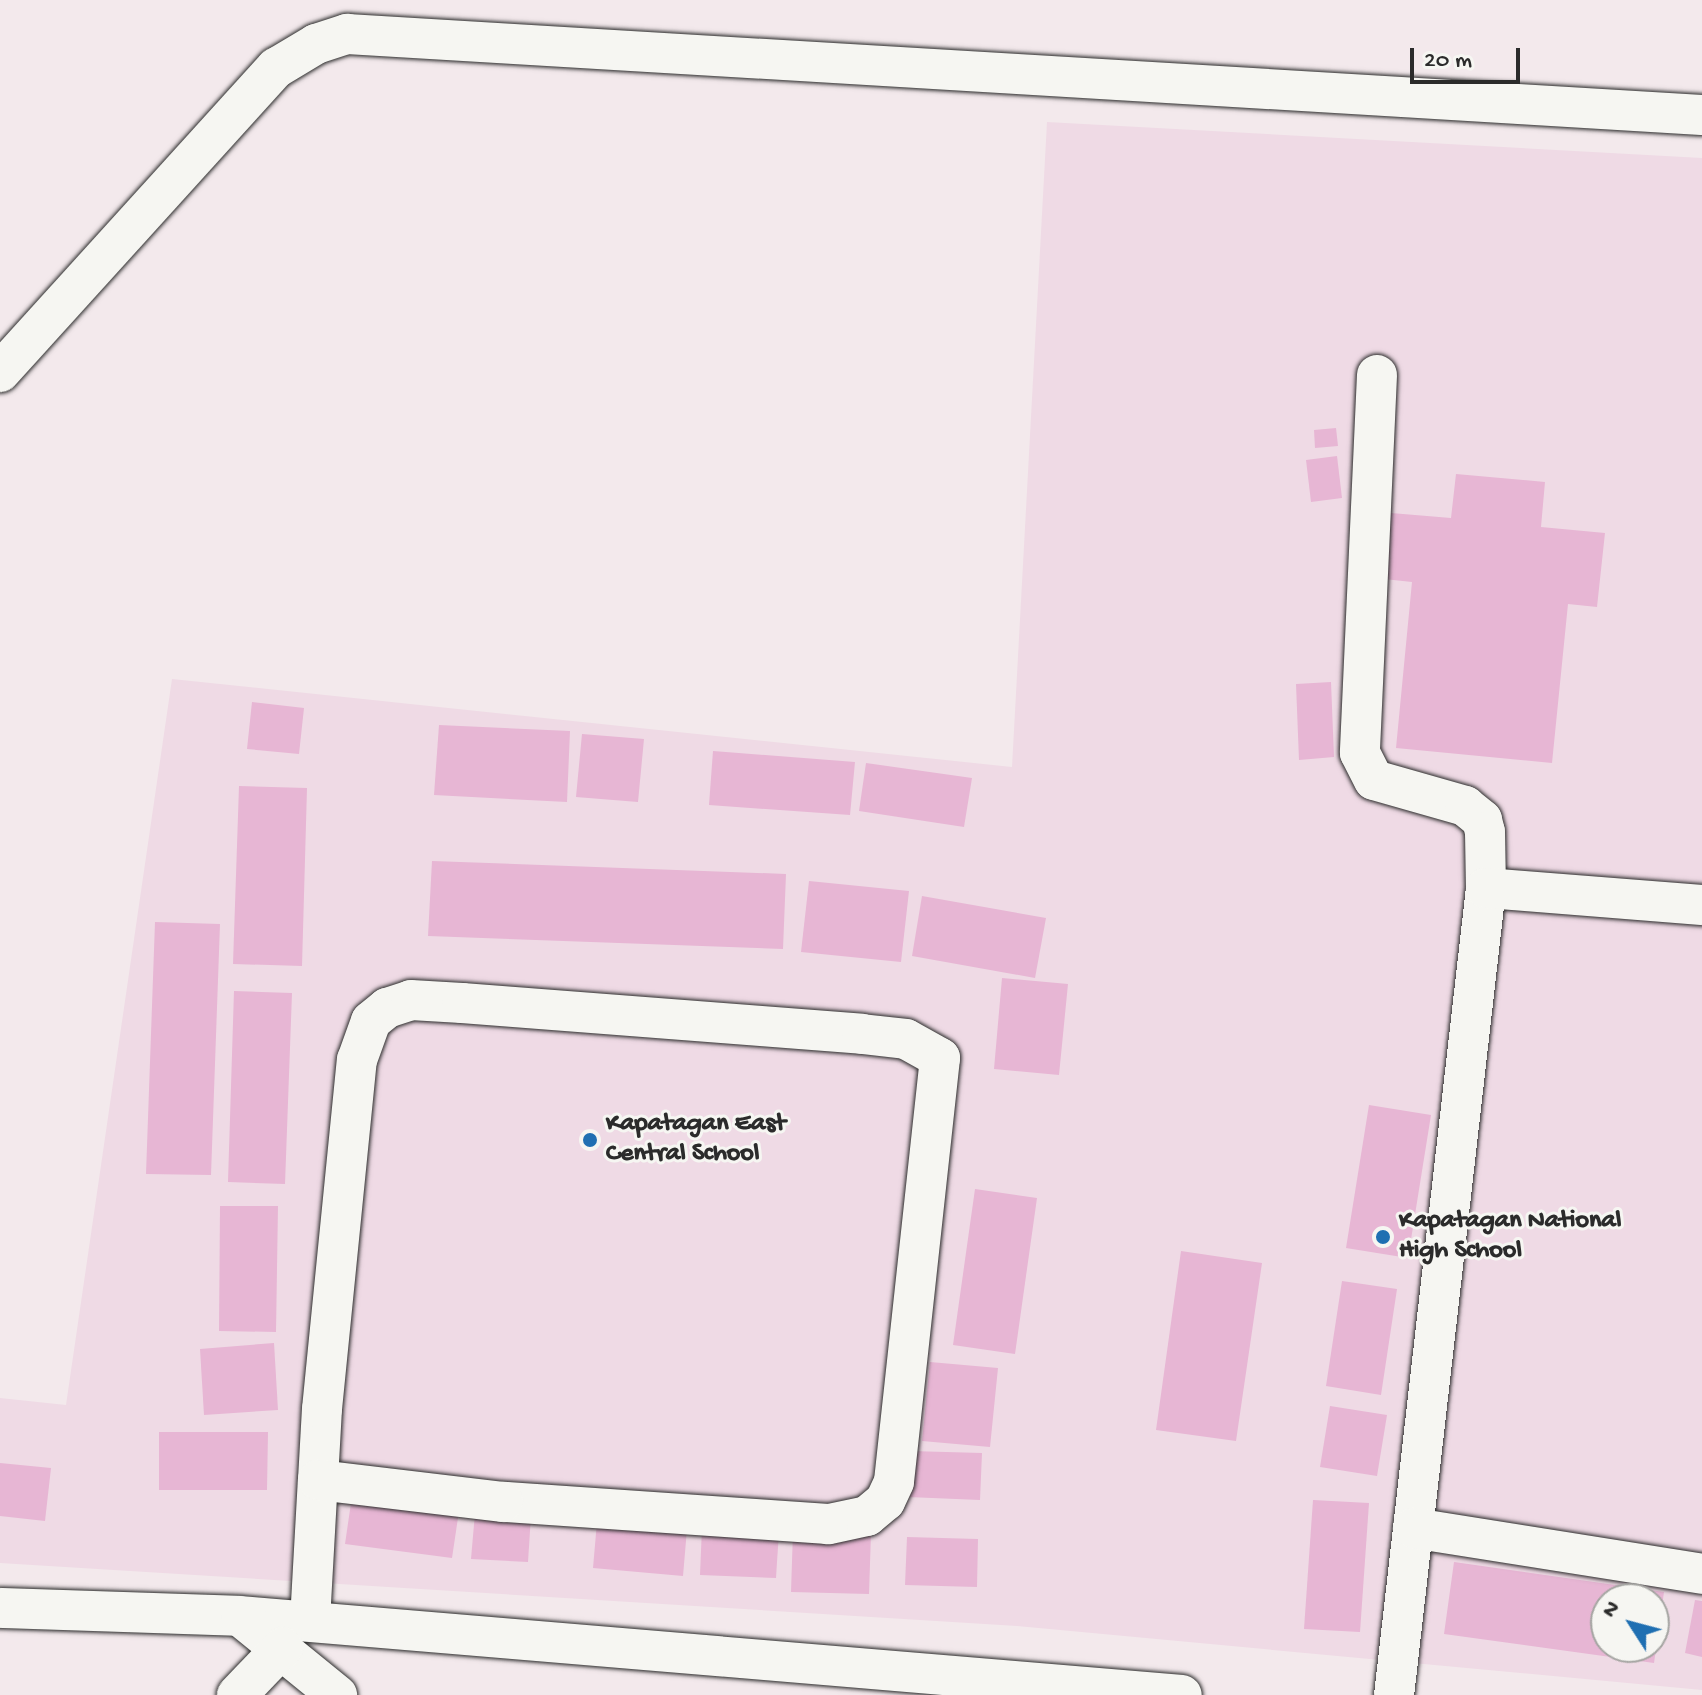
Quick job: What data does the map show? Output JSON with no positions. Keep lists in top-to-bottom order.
{
  "places": ["Kapatagan East Central School", "Kapatagan National High School"],
  "scale_bar": "20 m",
  "north": "top left"
}
